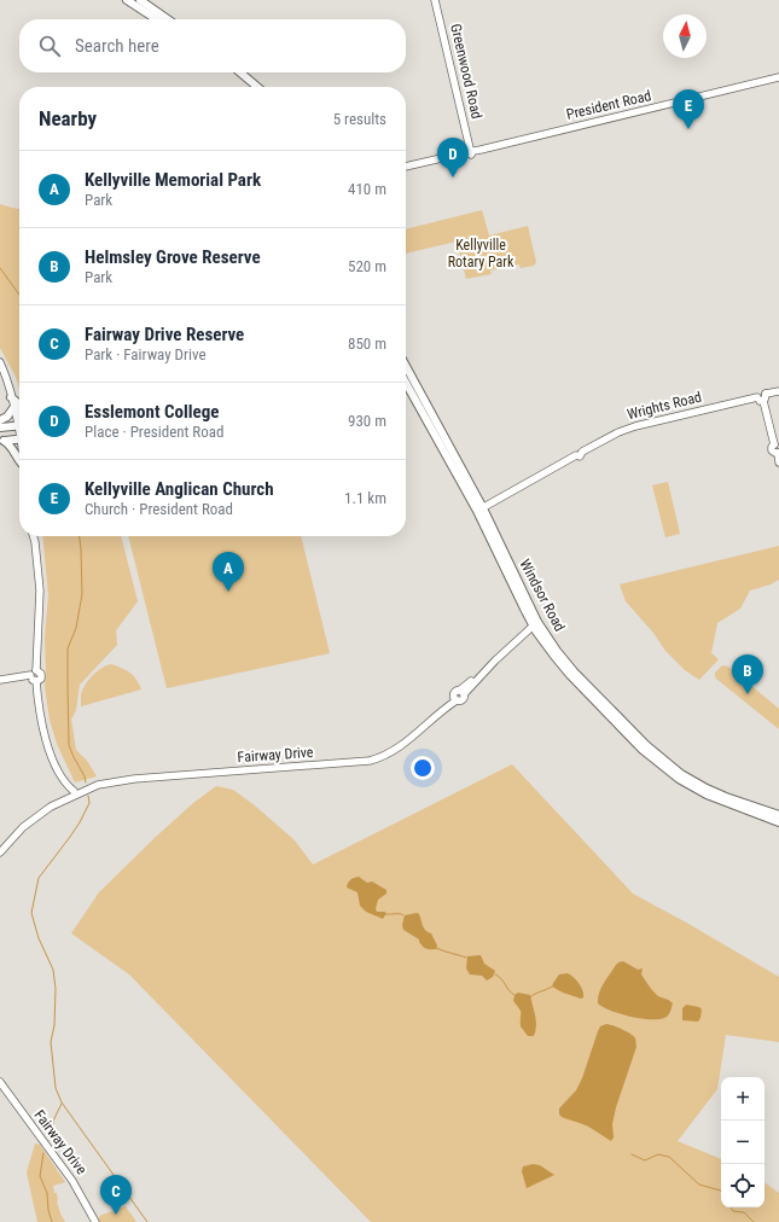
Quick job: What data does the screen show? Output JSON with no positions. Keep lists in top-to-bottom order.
{
  "streets": {
    "main road": ["Windsor Road"],
    "street": [
      "Greenwood Road",
      "President Road",
      "Wrights Road",
      "Fairway Drive"
    ]
  },
  "crossings": [
    ["Greenwood Road", "President Road"],
    ["Wrights Road", "Windsor Road"],
    ["Windsor Road", "Fairway Drive"]
  ],
  "parks": ["Kellyville Rotary Park"],
  "north": "top",
  "page": {
    "search": "Search here",
    "heading": ["Nearby", "5 results"],
    "pins": [
      "E",
      "D",
      "A",
      "B",
      "C"
    ],
    "list": [
      {
        "mark": "A",
        "name": "Kellyville Memorial Park",
        "note": "Park",
        "value": "410 m"
      },
      {
        "mark": "B",
        "name": "Helmsley Grove Reserve",
        "note": "Park",
        "value": "520 m"
      },
      {
        "mark": "C",
        "name": "Fairway Drive Reserve",
        "note": "Park · Fairway Drive",
        "value": "850 m"
      },
      {
        "mark": "D",
        "name": "Esslemont College",
        "note": "Place · President Road",
        "value": "930 m"
      },
      {
        "mark": "E",
        "name": "Kellyville Anglican Church",
        "note": "Church · President Road",
        "value": "1.1 km"
      }
    ],
    "map_buttons": ["+", "−"]
  }
}
